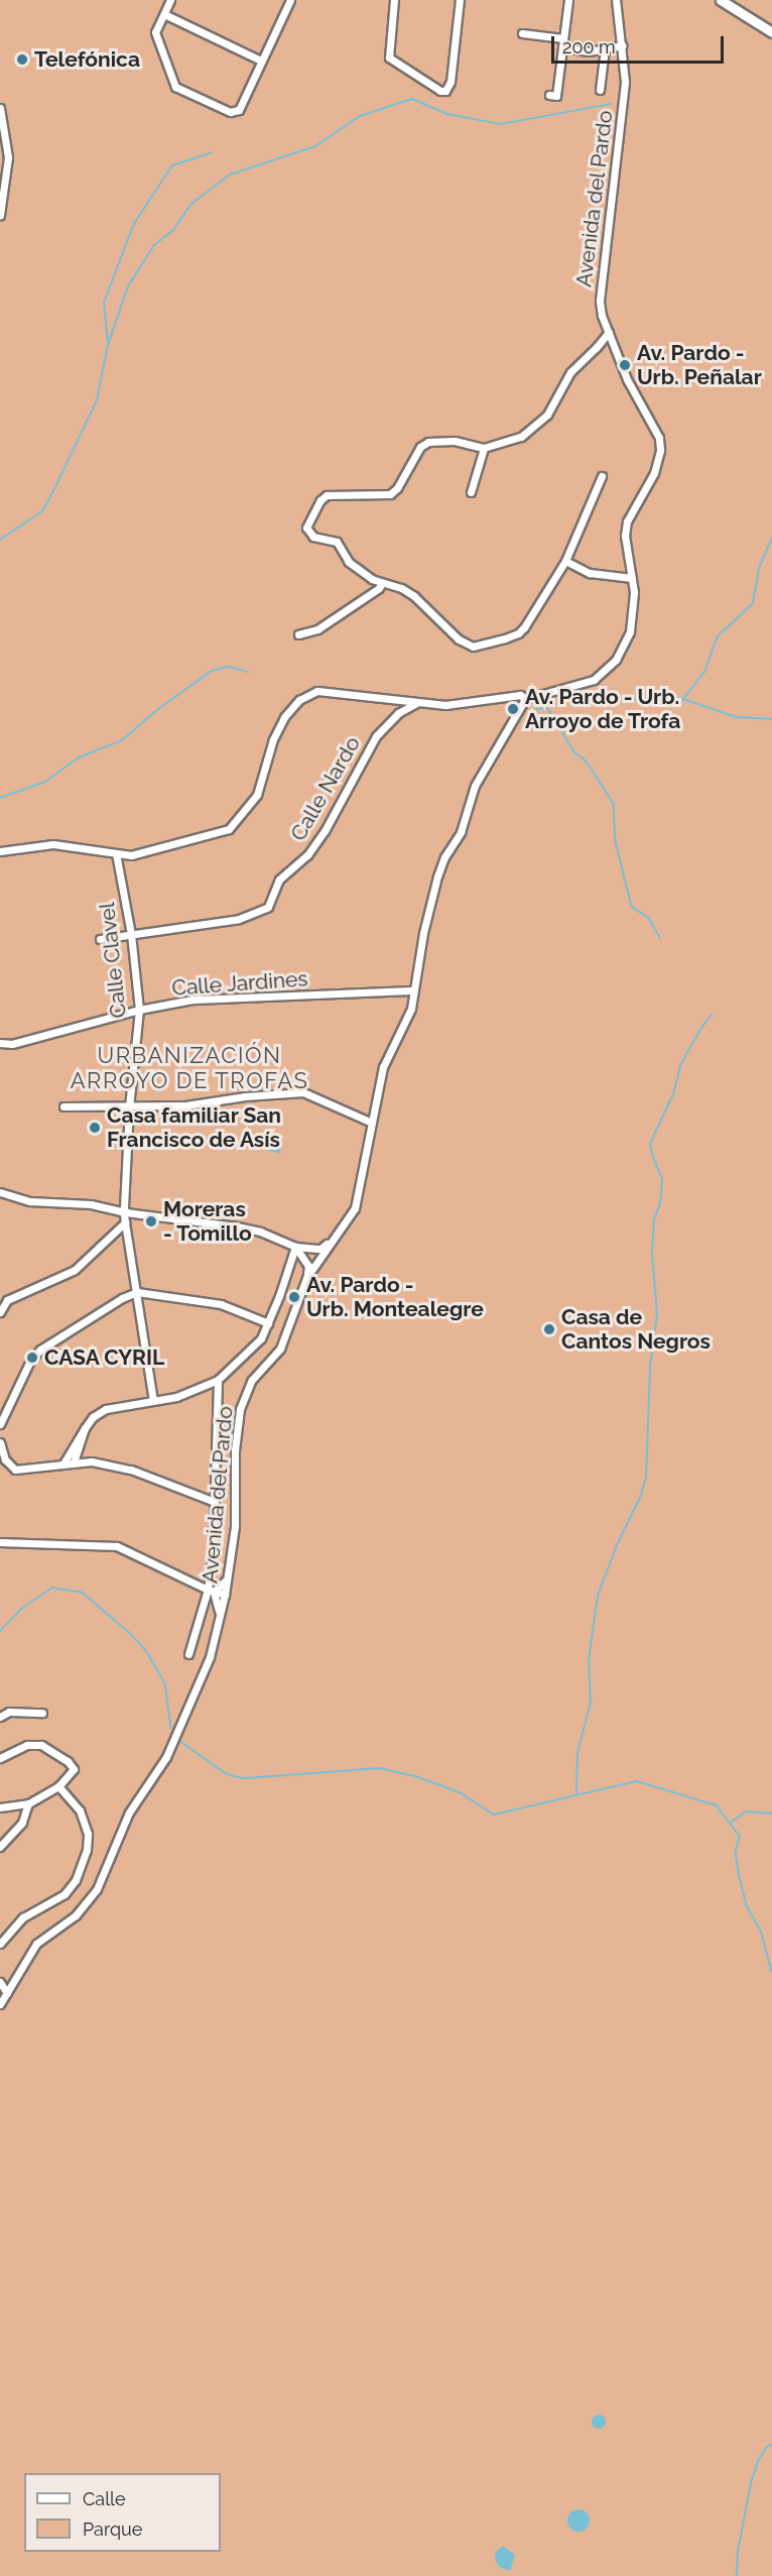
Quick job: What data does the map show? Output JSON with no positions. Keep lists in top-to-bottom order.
{
  "streets": {
    "street": [
      "Avenida del Pardo",
      "Calle Nardo",
      "Calle Clavel",
      "Calle Jardines"
    ]
  },
  "crossings": [
    ["Avenida del Pardo", "Calle Jardines"],
    ["Calle Nardo", "Calle Clavel"],
    ["Calle Clavel", "Calle Jardines"]
  ],
  "districts": ["URBANIZACIÓN ARROYO DE TROFAS"],
  "places": [
    "Telefónica",
    "Av. Pardo - Urb. Peñalar",
    "Av. Pardo - Urb. Arroyo de Trofa",
    "Casa familiar San Francisco de Asís",
    "Moreras - Tomillo",
    "Av. Pardo - Urb. Montealegre",
    "Casa de Cantos Negros",
    "CASA CYRIL"
  ],
  "legend": ["Calle", "Parque"],
  "scale_bar": "200 m"
}
